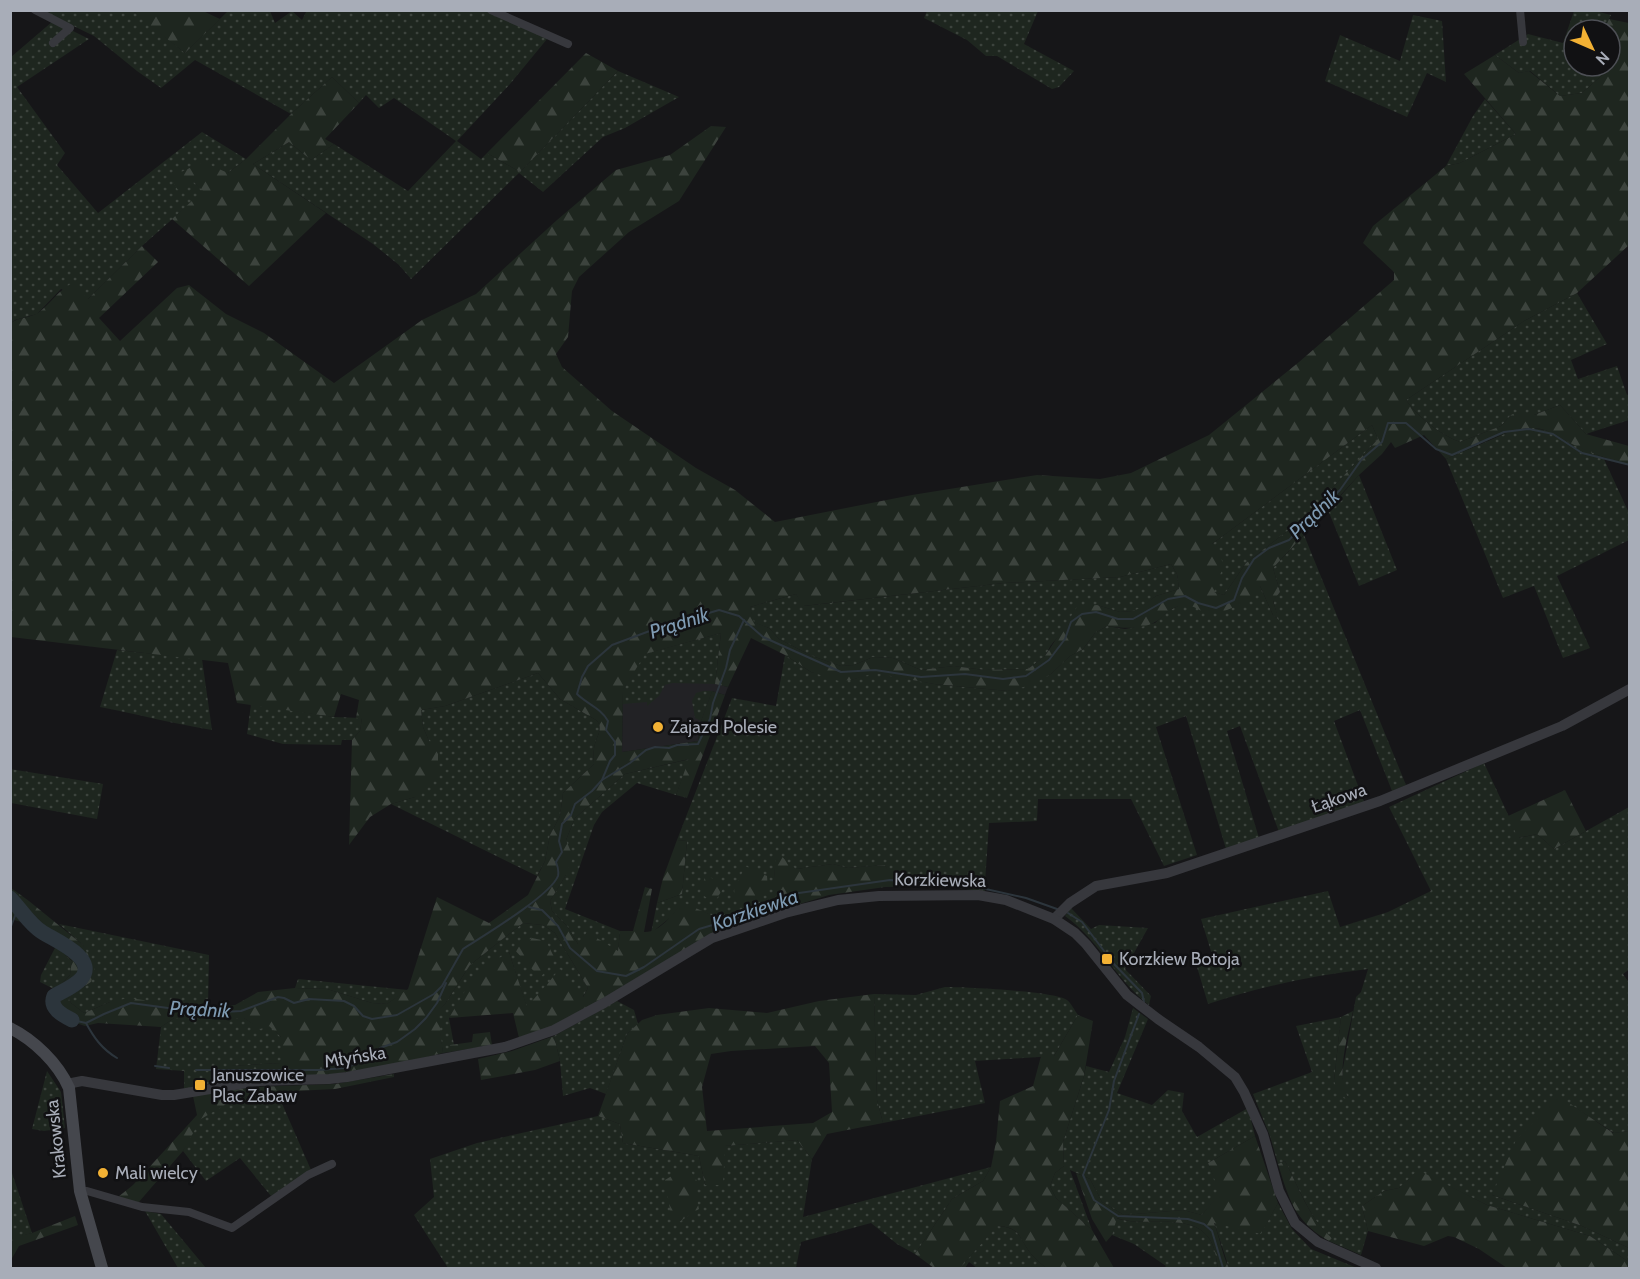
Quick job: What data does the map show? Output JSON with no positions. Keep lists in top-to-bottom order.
{
  "streets": {
    "main road": ["Krakowska"],
    "street": ["Łąkowa", "Korzkiewska", "Młyńska"]
  },
  "crossings": [
    ["Łąkowa", "Korzkiewska"],
    ["Korzkiewska", "Młyńska"],
    ["Młyńska", "Krakowska"]
  ],
  "water": ["Prądnik", "Korzkiewka"],
  "places": {
    "other": ["Zajazd Polesie", "Mali wielcy"],
    "transit": ["Korzkiew Botoja", "Januszowice Plac Zabaw"]
  },
  "north": "bottom right"
}
